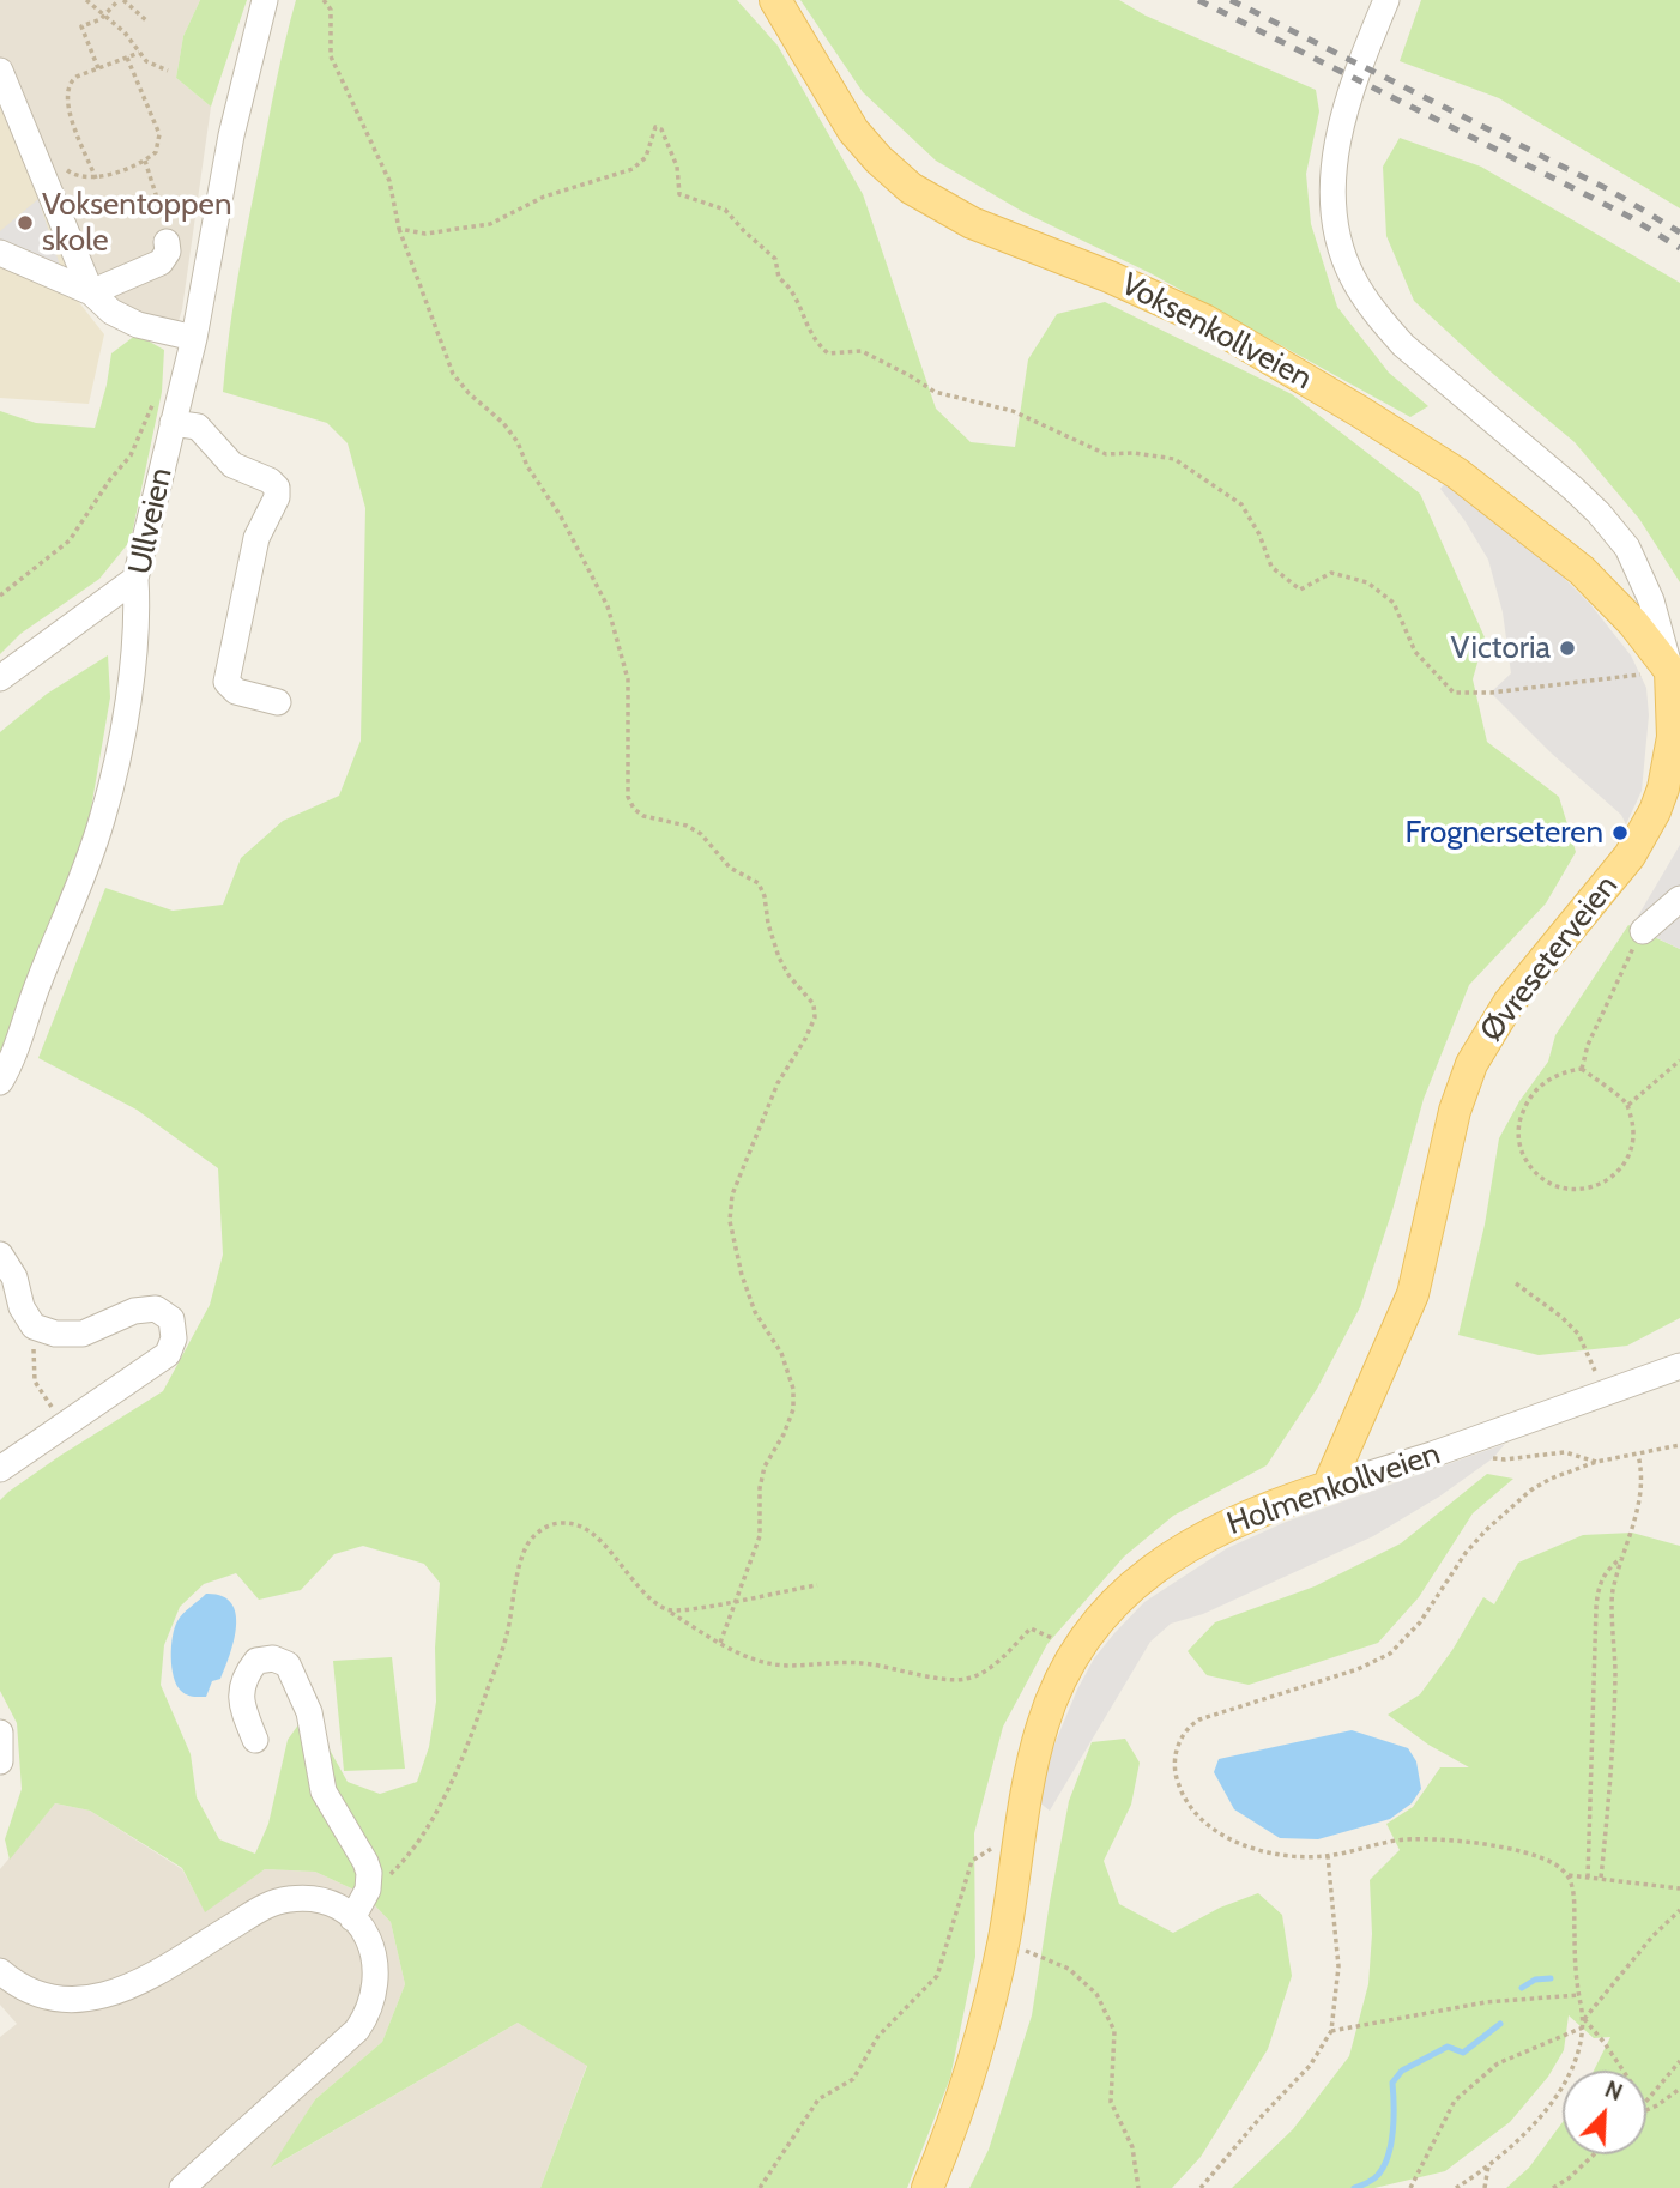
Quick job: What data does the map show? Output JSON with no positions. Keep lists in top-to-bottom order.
{
  "streets": {
    "main road": ["Voksenkollveien", "Øvreseterveien", "Holmenkollveien"],
    "street": ["Ullveien"]
  },
  "crossings": [
    ["Voksenkollveien", "Øvreseterveien"],
    ["Øvreseterveien", "Holmenkollveien"]
  ],
  "places": ["Voksentoppen skole", "Victoria", "Frognerseteren"],
  "north": "top right"
}
